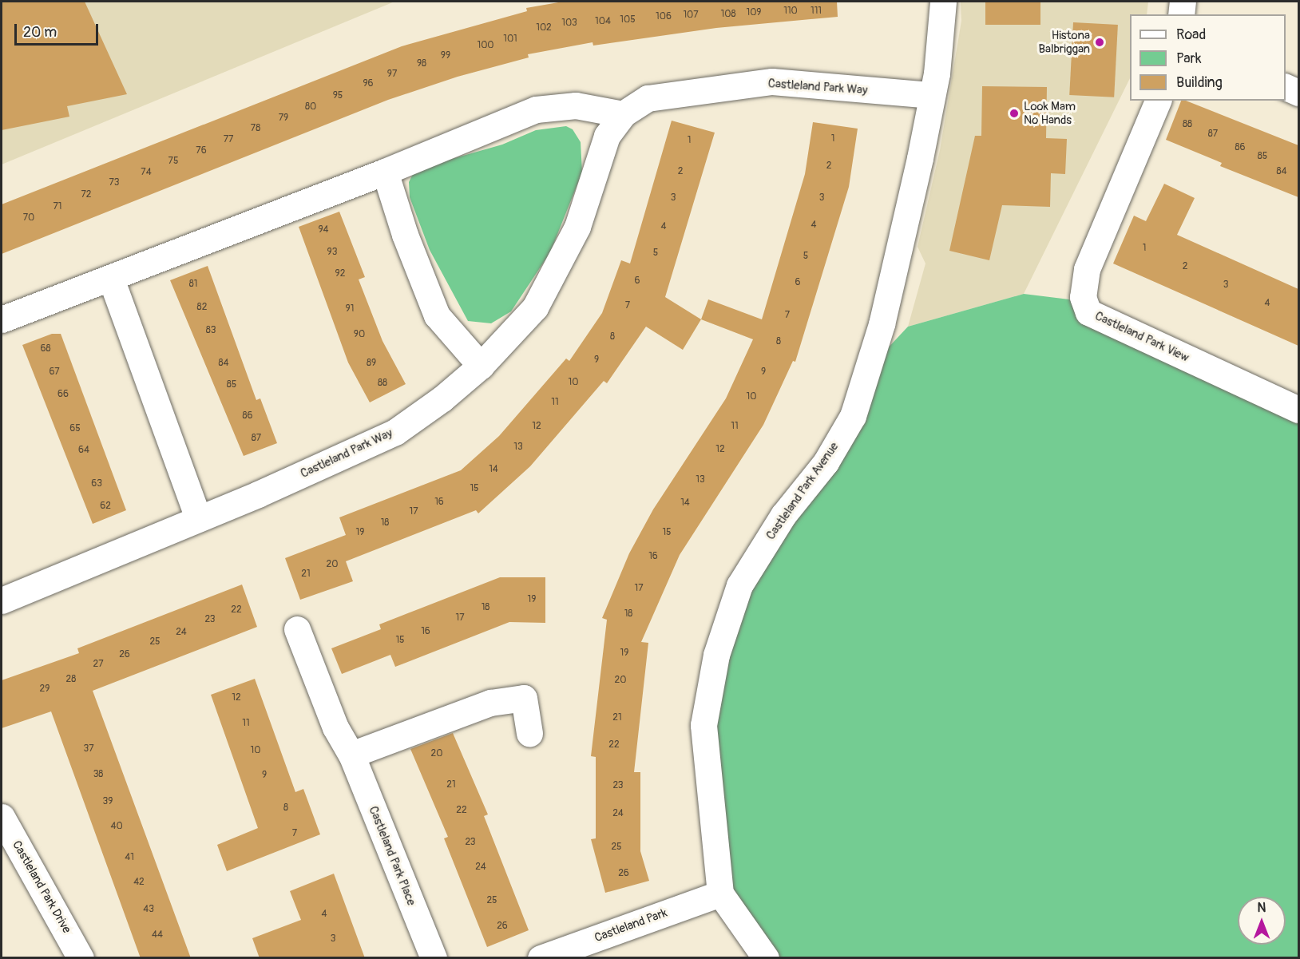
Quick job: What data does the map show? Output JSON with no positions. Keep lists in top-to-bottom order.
{
  "streets": {
    "street": [
      "Castleland Park Way",
      "Castleland Park View",
      "Castleland Park Avenue",
      "Castleland Park Place",
      "Castleland Park Drive",
      "Castleland Park"
    ]
  },
  "crossings": [
    ["Castleland Park Way", "Castleland Park Avenue"],
    ["Castleland Park Avenue", "Castleland Park"]
  ],
  "places": ["Histona Balbriggan", "Look Mam No Hands"],
  "house_numbers": [
    "110",
    "111",
    "109",
    "108",
    "107",
    "106",
    "105",
    "104",
    "103",
    "102",
    "101",
    "100",
    "99",
    "98",
    "97",
    "96",
    "95",
    "80",
    "79",
    "88",
    "78",
    "87",
    "1",
    "77",
    "1",
    "86",
    "76",
    "85",
    "75",
    "2",
    "2",
    "84",
    "74",
    "73",
    "72",
    "3",
    "3",
    "71",
    "70",
    "4",
    "4",
    "94",
    "1",
    "93",
    "5",
    "5",
    "2",
    "92",
    "6",
    "6",
    "81",
    "3",
    "4",
    "7",
    "82",
    "91",
    "7",
    "83",
    "90",
    "8",
    "8",
    "68",
    "9",
    "84",
    "89",
    "67",
    "9",
    "10",
    "88",
    "85",
    "66",
    "10",
    "11",
    "86",
    "12",
    "11",
    "65",
    "87",
    "13",
    "12",
    "64",
    "14",
    "13",
    "63",
    "15",
    "16",
    "14",
    "62",
    "17",
    "18",
    "19",
    "15",
    "16",
    "20",
    "21",
    "17",
    "19",
    "18",
    "22",
    "18",
    "17",
    "23",
    "16",
    "24",
    "15",
    "25",
    "19",
    "26",
    "27",
    "28",
    "20",
    "29",
    "12",
    "21",
    "11",
    "22",
    "37",
    "10",
    "20",
    "38",
    "9",
    "21",
    "23",
    "39",
    "8",
    "22",
    "24",
    "40",
    "7",
    "23",
    "25",
    "41",
    "24",
    "26",
    "42",
    "25",
    "43",
    "4",
    "26",
    "44",
    "3"
  ],
  "legend": ["Road", "Park", "Building"],
  "scale_bar": "20 m",
  "north": "top"
}
